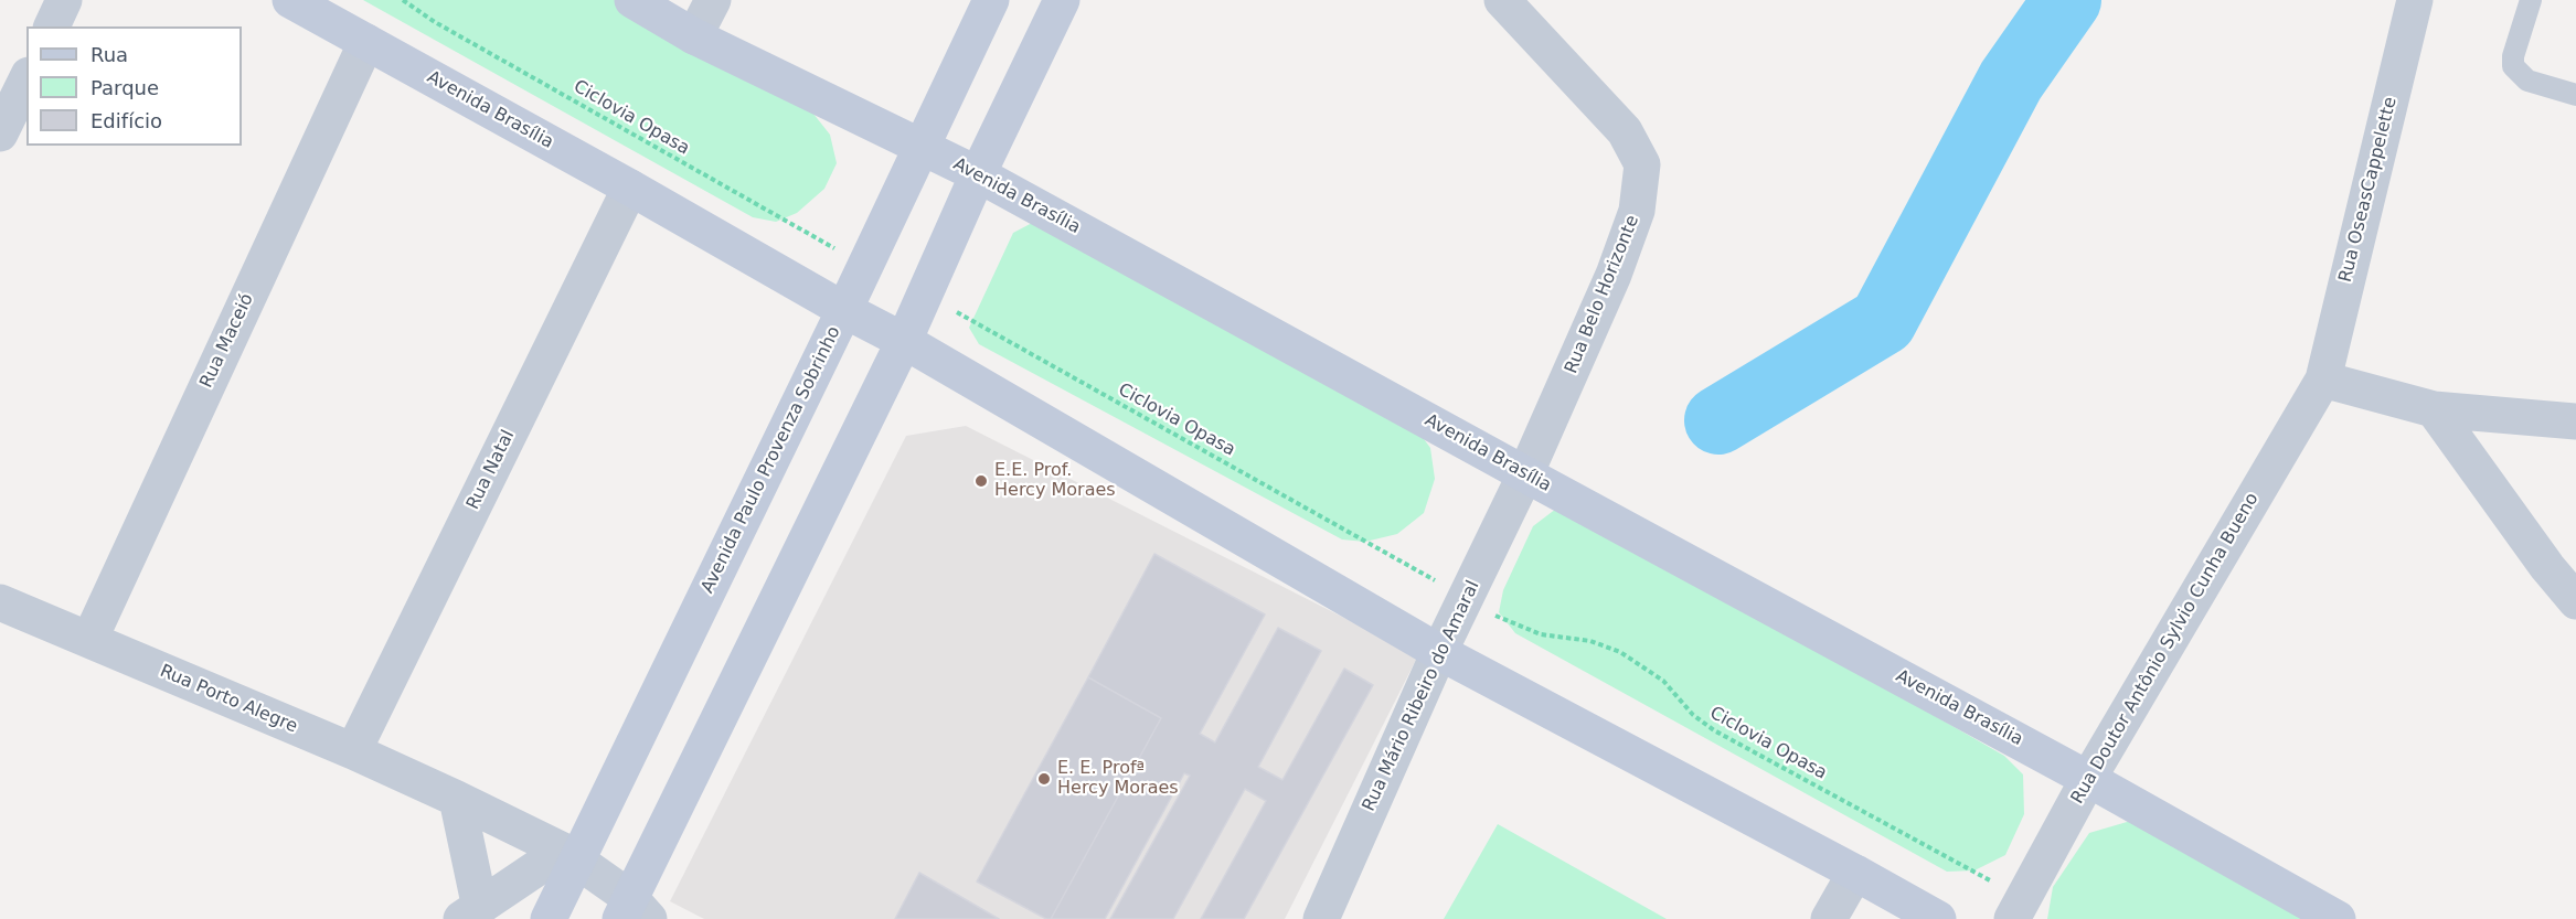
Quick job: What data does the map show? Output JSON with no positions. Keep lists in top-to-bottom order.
{
  "streets": {
    "main road": ["Avenida Brasília", "Avenida Paulo Provenza Sobrinho"],
    "street": [
      "Rua OseasCappelette",
      "Rua Belo Horizonte",
      "Rua Maceió",
      "Rua Natal",
      "Rua Doutor Antônio Sylvio Cunha Bueno",
      "Rua Mário Ribeiro do Amaral",
      "Rua Porto Alegre"
    ],
    "path": ["Ciclovia Opasa"]
  },
  "crossings": [
    ["Avenida Brasília", "Rua Belo Horizonte"],
    ["Avenida Brasília", "Rua Maceió"],
    ["Avenida Brasília", "Avenida Paulo Provenza Sobrinho"],
    ["Avenida Brasília", "Rua Natal"],
    ["Avenida Brasília", "Rua Doutor Antônio Sylvio Cunha Bueno"],
    ["Avenida Brasília", "Rua Mário Ribeiro do Amaral"],
    ["Rua OseasCappelette", "Rua Doutor Antônio Sylvio Cunha Bueno"],
    ["Rua Belo Horizonte", "Rua Mário Ribeiro do Amaral"],
    ["Rua Maceió", "Rua Porto Alegre"],
    ["Avenida Paulo Provenza Sobrinho", "Rua Porto Alegre"],
    ["Rua Natal", "Rua Porto Alegre"]
  ],
  "places": ["E.E. Prof. Hercy Moraes", "E. E. Profª Hercy Moraes"],
  "legend": ["Rua", "Parque", "Edifício"]
}
